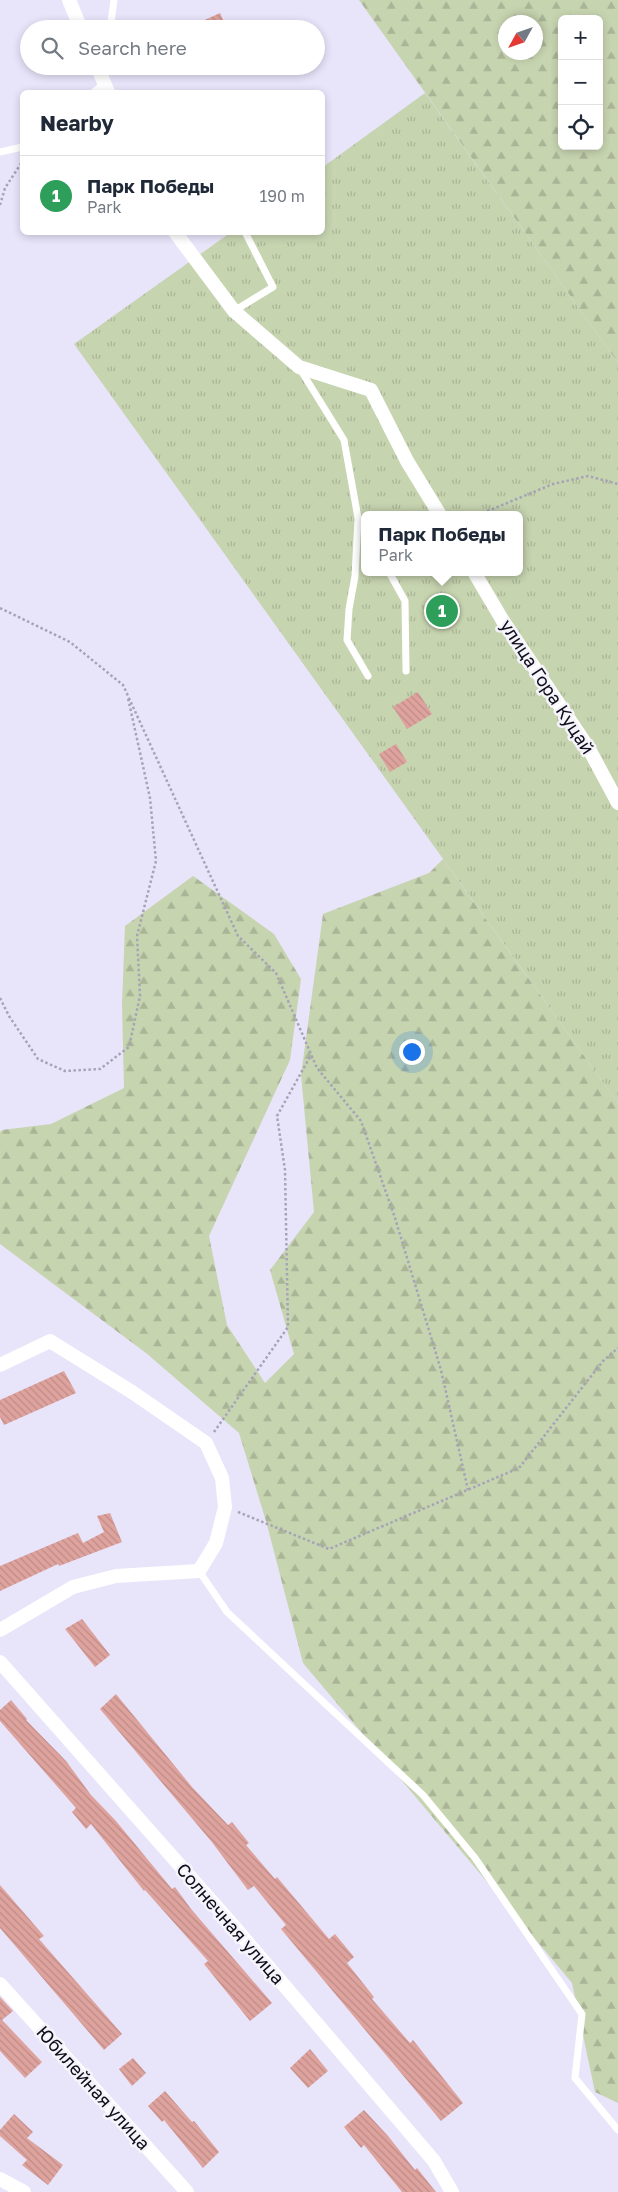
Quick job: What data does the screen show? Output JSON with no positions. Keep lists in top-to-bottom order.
{
  "streets": {
    "street": ["улица Гора Куцай", "Солнечная улица", "Юбилейная улица"]
  },
  "north": "bottom left",
  "page": {
    "map_buttons": ["+", "−"],
    "search": "Search here",
    "heading": "Nearby",
    "list": [
      {
        "mark": "1",
        "name": "Парк Победы",
        "note": "Park",
        "value": "190 m"
      }
    ],
    "popup": ["Парк Победы", "Park"],
    "pins": "1"
  }
}
